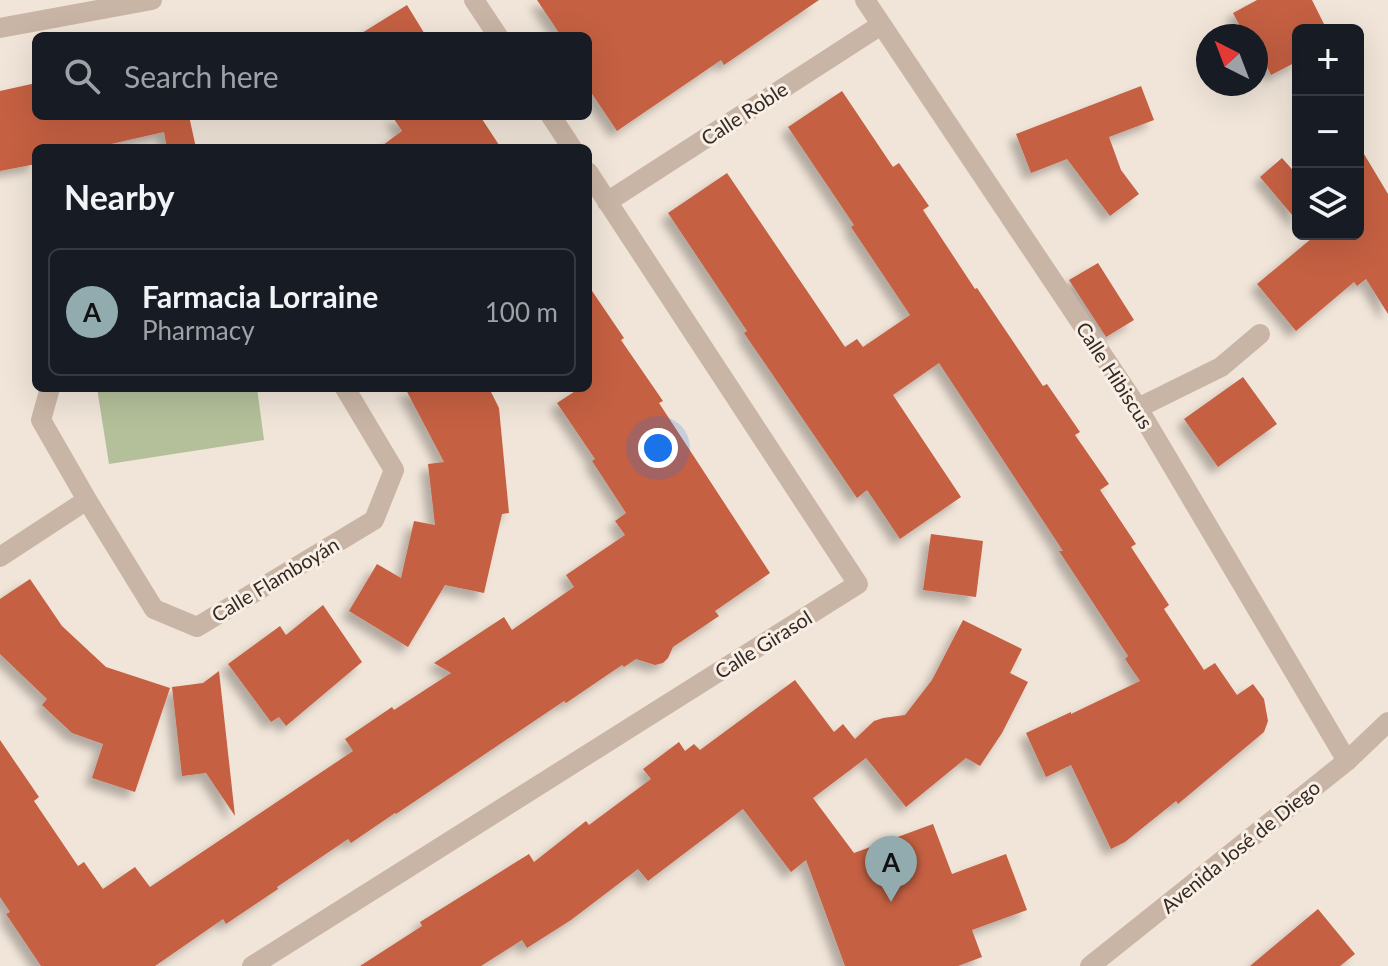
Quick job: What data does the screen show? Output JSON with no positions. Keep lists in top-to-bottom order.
{
  "streets": {
    "street": [
      "Calle Roble",
      "Calle Hibiscus",
      "Calle Flamboyán",
      "Calle Girasol",
      "Avenida José de Diego"
    ]
  },
  "crossings": [
    ["Calle Roble", "Calle Hibiscus"],
    ["Calle Roble", "Calle Girasol"],
    ["Calle Hibiscus", "Avenida José de Diego"]
  ],
  "north": "top left",
  "page": {
    "map_buttons": ["+", "−"],
    "search": "Search here",
    "heading": "Nearby",
    "list": [
      {
        "mark": "A",
        "name": "Farmacia Lorraine",
        "note": "Pharmacy",
        "value": "100 m"
      }
    ],
    "pins": "A"
  }
}
